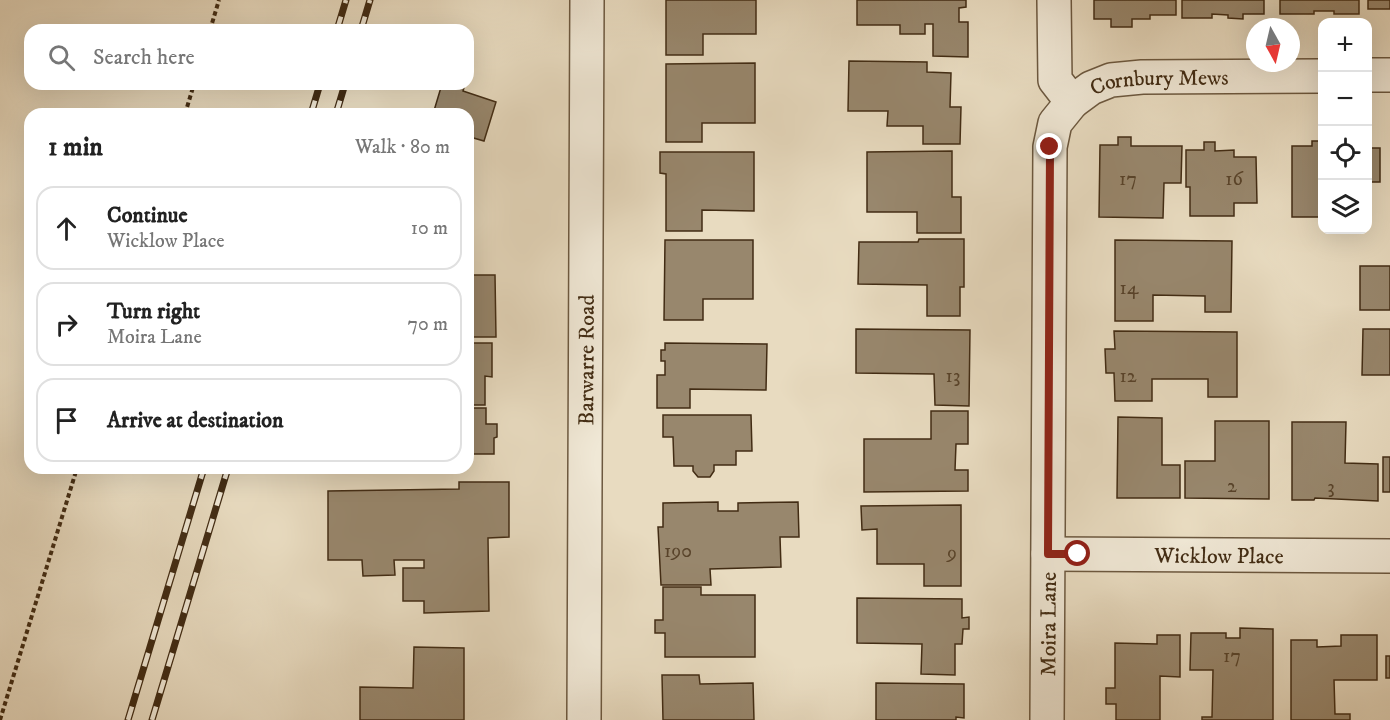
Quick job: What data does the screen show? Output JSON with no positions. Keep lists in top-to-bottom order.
{
  "streets": {
    "street": [
      "Cornbury Mews",
      "Barwarre Road",
      "Wicklow Place",
      "Moira Lane"
    ]
  },
  "crossings": [
    ["Cornbury Mews", "Moira Lane"],
    ["Wicklow Place", "Moira Lane"]
  ],
  "house_numbers": [
    "17",
    "16",
    "14",
    "13",
    "12",
    "2",
    "3",
    "190",
    "9",
    "17"
  ],
  "north": "bottom",
  "page": {
    "map_buttons": ["+", "−"],
    "search": "Search here",
    "heading": ["1 min", "Walk · 80 m"],
    "list": [
      ["Continue", "Wicklow Place", "10 m"],
      ["Turn right", "Moira Lane", "70 m"],
      "Arrive at destination"
    ]
  }
}
